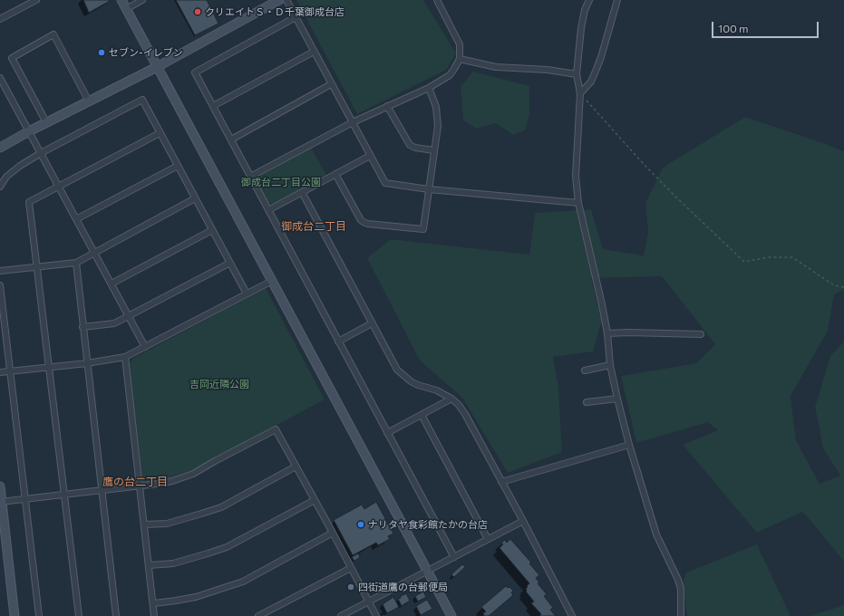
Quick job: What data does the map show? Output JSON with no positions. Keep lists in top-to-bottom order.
{
  "districts": ["御成台二丁目", "鷹の台二丁目"],
  "parks": ["御成台二丁目公園", "吉岡近隣公園"],
  "places": [
    "クリエイトＳ・Ｄ千葉御成台店",
    "セブン-イレブン",
    "ナリタヤ食彩館たかの台店",
    "四街道鷹の台郵便局"
  ],
  "scale_bar": "100 m"
}
